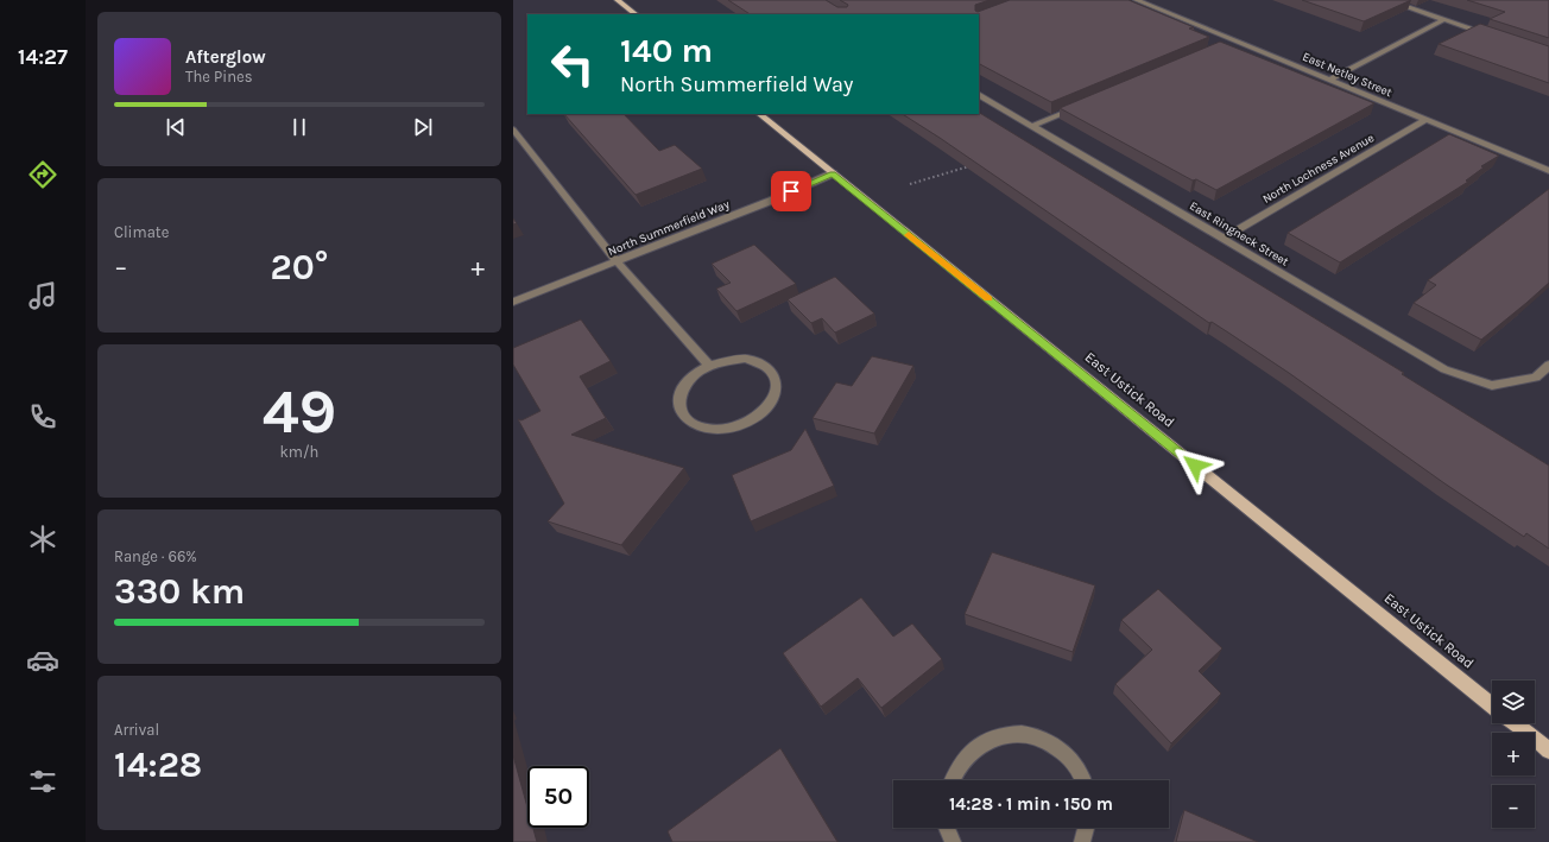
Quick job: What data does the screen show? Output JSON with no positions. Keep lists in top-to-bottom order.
{
  "streets": {
    "main road": ["East Ustick Road"],
    "street": [
      "East Netley Street",
      "North Lochness Avenue",
      "North Summerfield Way",
      "East Ringneck Street"
    ]
  },
  "crossings": [
    ["East Netley Street", "North Lochness Avenue"],
    ["North Lochness Avenue", "East Ringneck Street"],
    ["North Summerfield Way", "East Ustick Road"]
  ],
  "page": {
    "tabs": "14:27",
    "turn": ["140 m", "North Summerfield Way"],
    "song": ["Afterglow", "The Pines"],
    "tile": [
      "Climate",
      ["49", "km/h"],
      ["Range · 66%", "330 km"],
      ["Arrival", "14:28"]
    ],
    "heat": ["−", "20°", "+"],
    "map_buttons": ["+", "−"],
    "limit": "50",
    "trip": "14:28 · 1 min · 150 m"
  }
}
